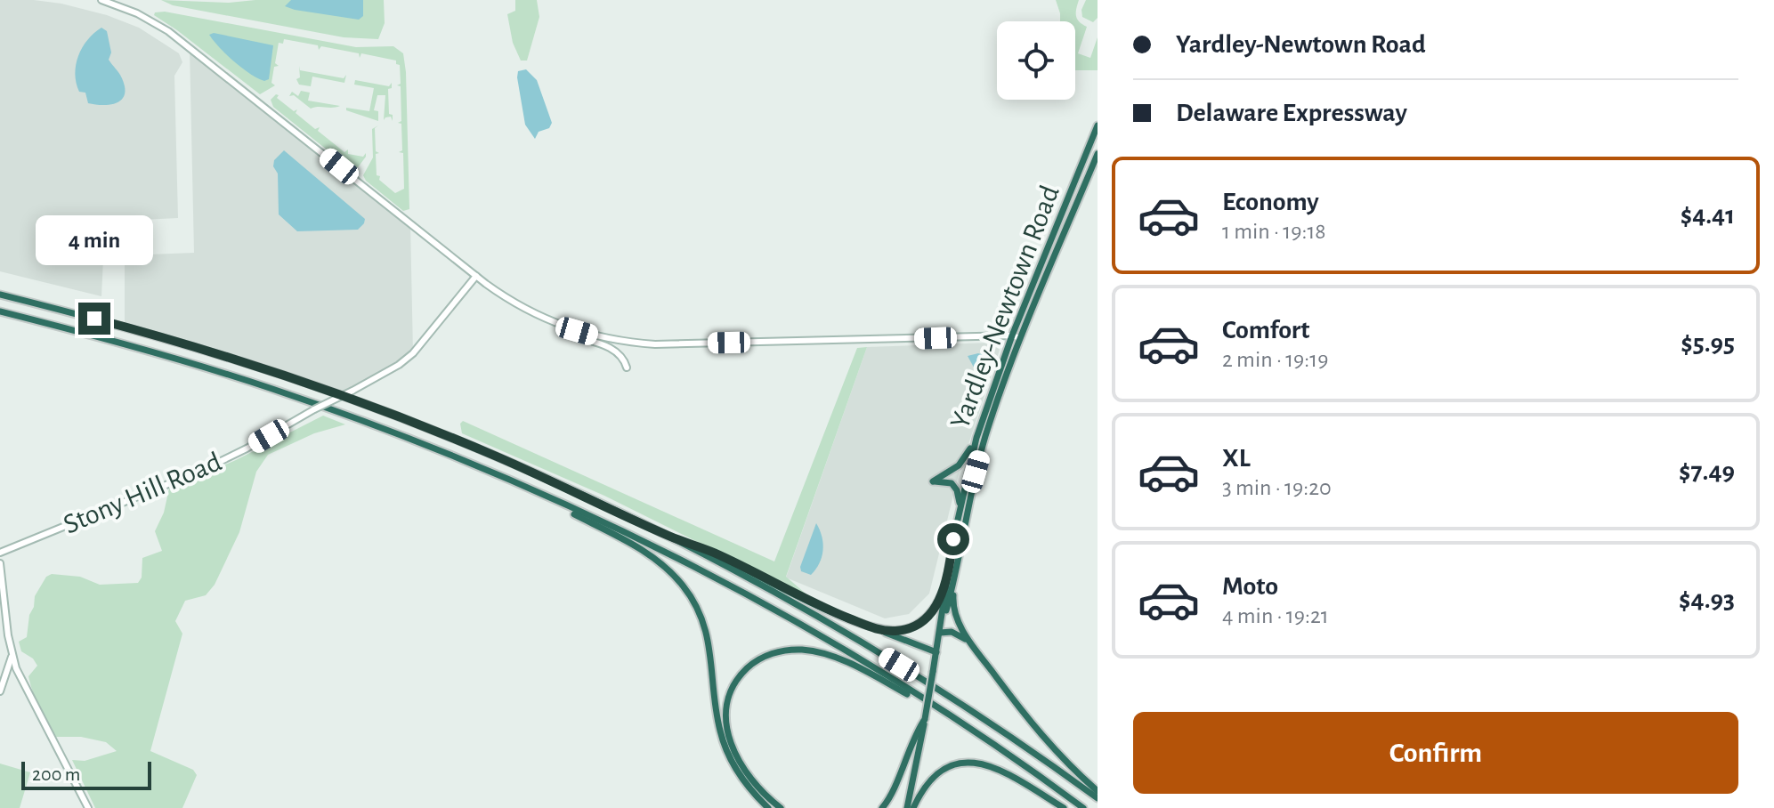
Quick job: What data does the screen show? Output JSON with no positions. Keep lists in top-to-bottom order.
{
  "streets": {
    "highway": ["Yardley-Newtown Road"],
    "street": ["Stony Hill Road"]
  },
  "scale_bar": "200 m",
  "page": {
    "banner": ["Yardley-Newtown Road", "Delaware Expressway"],
    "list": [
      {
        "name": "Economy",
        "note": "1 min · 19:18",
        "value": "$4.41"
      },
      {
        "name": "Comfort",
        "note": "2 min · 19:19",
        "value": "$5.95"
      },
      {
        "name": "XL",
        "note": "3 min · 19:20",
        "value": "$7.49"
      },
      {
        "name": "Moto",
        "note": "4 min · 19:21",
        "value": "$4.93"
      }
    ],
    "bubble": "4 min",
    "buttons": "Confirm",
    "scale": "200 m"
  }
}
